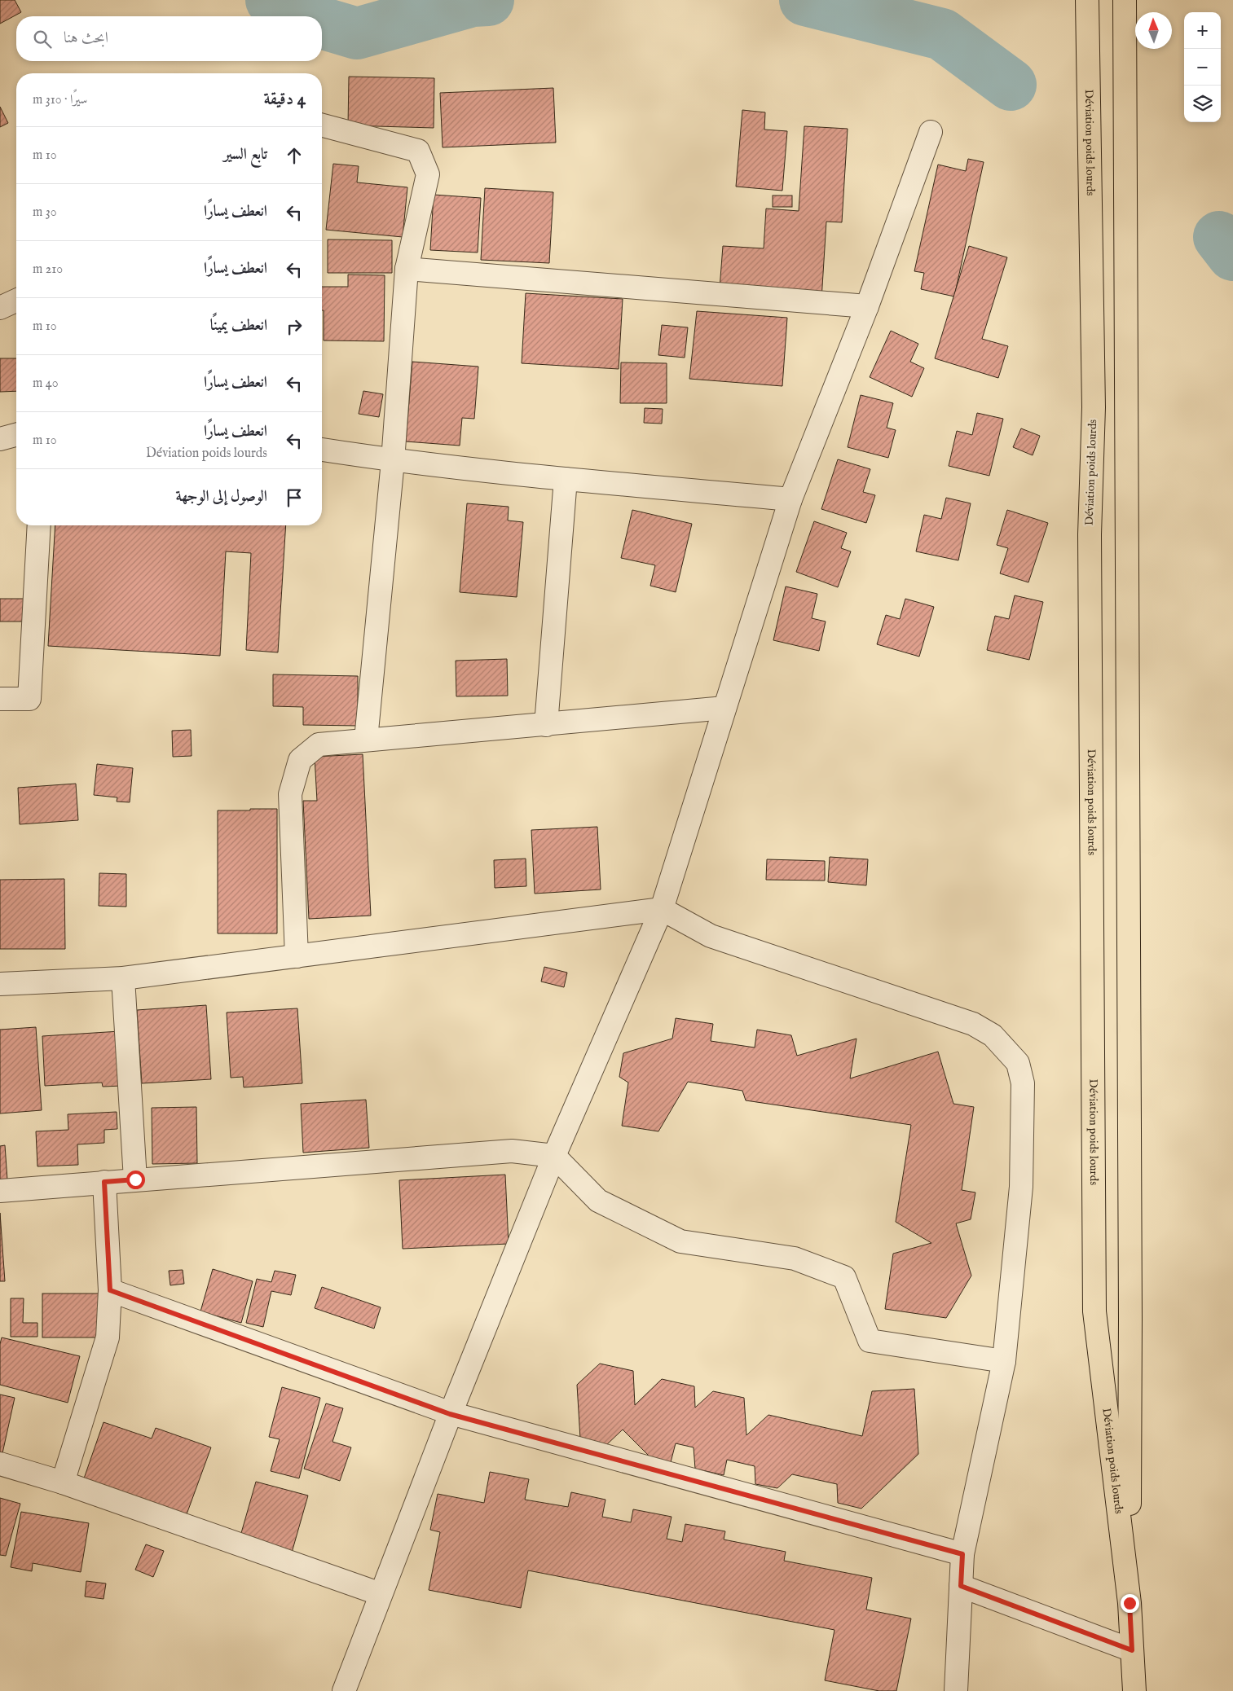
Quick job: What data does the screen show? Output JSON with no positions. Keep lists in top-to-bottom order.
{
  "streets": {
    "main road": ["Déviation poids lourds"]
  },
  "north": "top",
  "page": {
    "map_buttons": ["+", "−"],
    "search": "ابحث هنا",
    "heading": ["4 دقيقة", "سيرًا · 310 m"],
    "list": [
      ["تابع السير", "10 m"],
      ["انعطف يسارًا", "30 m"],
      ["انعطف يسارًا", "210 m"],
      ["انعطف يمينًا", "10 m"],
      ["انعطف يسارًا", "40 m"],
      ["انعطف يسارًا", "Déviation poids lourds", "10 m"],
      "الوصول إلى الوجهة"
    ]
  }
}
